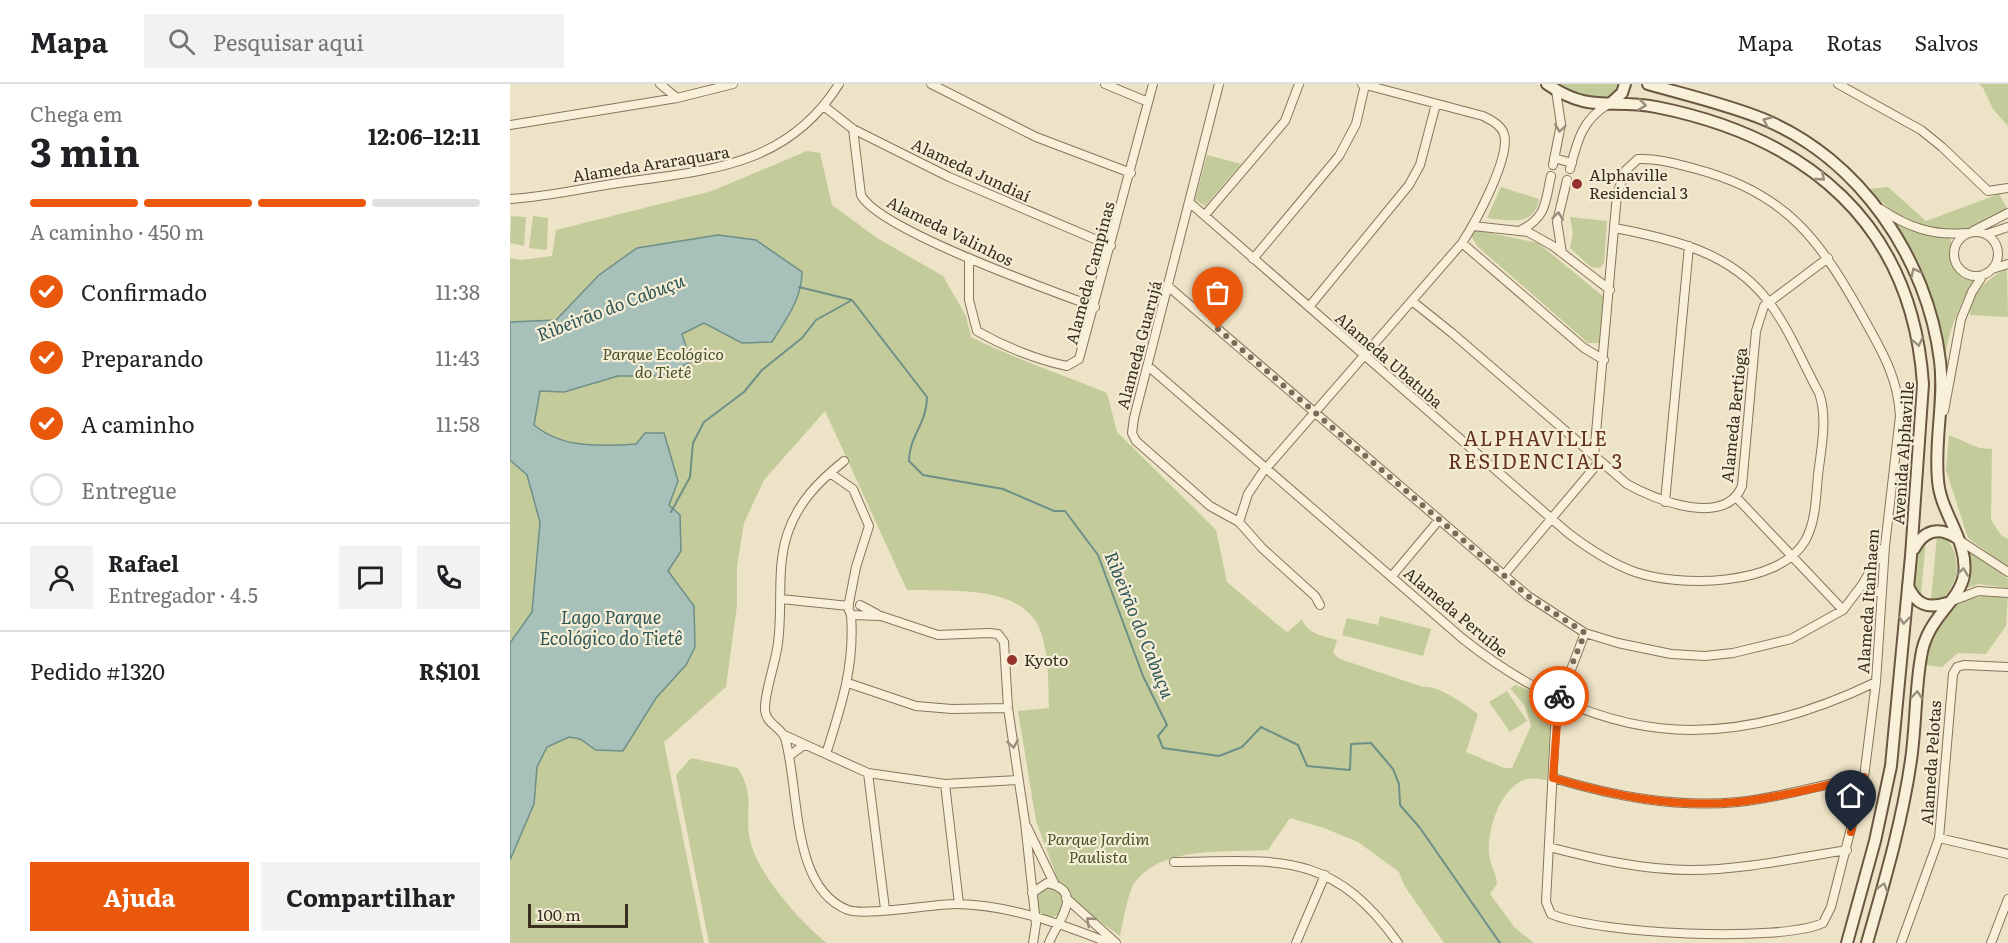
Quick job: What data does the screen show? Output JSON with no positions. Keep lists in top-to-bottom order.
{
  "streets": {
    "main road": ["Avenida Alphaville"],
    "street": [
      "Alameda Araraquara",
      "Alameda Jundiaí",
      "Alameda Valinhos",
      "Alameda Campinas",
      "Alameda Guarujá",
      "Alameda Ubatuba",
      "Alameda Bertioga",
      "Alameda Itanhaem",
      "Alameda Peruíbe",
      "Alameda Pelotas"
    ]
  },
  "crossings": [
    ["Alameda Araraquara", "Alameda Jundiaí"],
    ["Alameda Jundiaí", "Alameda Valinhos"],
    ["Alameda Jundiaí", "Alameda Campinas"],
    ["Alameda Valinhos", "Alameda Campinas"],
    ["Alameda Guarujá", "Alameda Ubatuba"],
    ["Alameda Guarujá", "Alameda Peruíbe"],
    ["Alameda Ubatuba", "Alameda Bertioga"],
    ["Alameda Ubatuba", "Alameda Itanhaem"],
    ["Alameda Bertioga", "Alameda Itanhaem"],
    ["Alameda Itanhaem", "Alameda Peruíbe"]
  ],
  "districts": ["ALPHAVILLE RESIDENCIAL 3"],
  "water": ["Ribeirão do Cabuçu", "Lago Parque Ecológico do Tietê"],
  "parks": ["Parque Ecológico do Tietê", "Parque Jardim Paulista"],
  "places": ["Alphaville Residencial 3", "Kyoto"],
  "scale_bar": "100 m",
  "page": {
    "header": "Mapa",
    "search": "Pesquisar aqui",
    "nav": ["Mapa", "Rotas", "Salvos"],
    "heading": ["3 min", "Chega em", "12:06–12:11"],
    "panel": [
      "Rafael",
      "Entregador · 4.5",
      "Pedido #1320",
      "R$101"
    ],
    "bar": "A caminho · 450 m",
    "list": [
      ["Confirmado", "11:38"],
      ["Preparando", "11:43"],
      ["A caminho", "11:58"],
      "Entregue"
    ],
    "buttons": ["Ajuda", "Compartilhar"],
    "scale": "100 m"
  }
}
